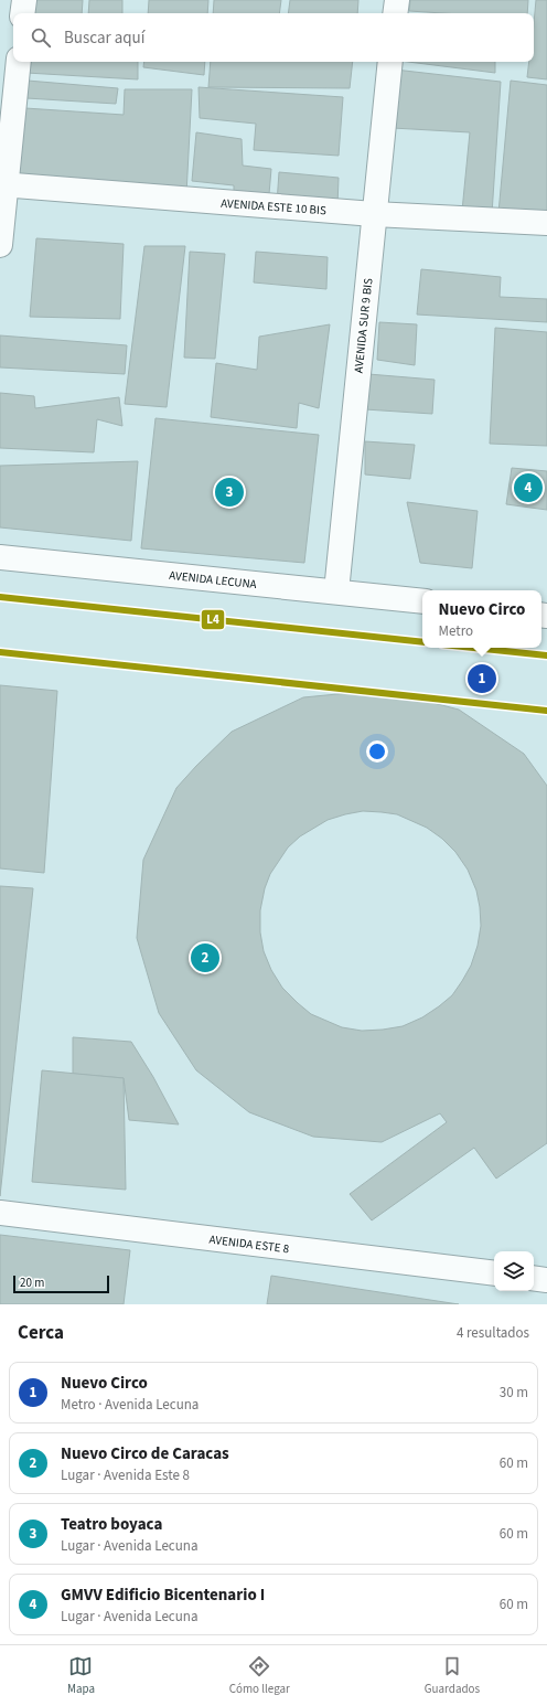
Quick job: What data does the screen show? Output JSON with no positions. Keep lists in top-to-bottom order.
{
  "streets": {
    "street": [
      "AVENIDA ESTE 10 BIS",
      "AVENIDA SUR 9 BIS",
      "AVENIDA LECUNA",
      "AVENIDA ESTE 8"
    ]
  },
  "crossings": [
    ["AVENIDA ESTE 10 BIS", "AVENIDA SUR 9 BIS"],
    ["AVENIDA SUR 9 BIS", "AVENIDA LECUNA"]
  ],
  "lines": ["transit line L4"],
  "scale_bar": "20 m",
  "page": {
    "search": "Buscar aquí",
    "pins": [
      "4",
      "3",
      "1",
      "2"
    ],
    "popup": ["Nuevo Circo", "Metro"],
    "scale": "20 m",
    "heading": ["Cerca", "4 resultados"],
    "list": [
      {
        "mark": "1",
        "name": "Nuevo Circo",
        "note": "Metro · Avenida Lecuna",
        "value": "30 m"
      },
      {
        "mark": "2",
        "name": "Nuevo Circo de Caracas",
        "note": "Lugar · Avenida Este 8",
        "value": "60 m"
      },
      {
        "mark": "3",
        "name": "Teatro boyaca",
        "note": "Lugar · Avenida Lecuna",
        "value": "60 m"
      },
      {
        "mark": "4",
        "name": "GMVV Edificio Bicentenario I",
        "note": "Lugar · Avenida Lecuna",
        "value": "60 m"
      }
    ],
    "nav": ["Mapa", "Cómo llegar", "Guardados"]
  }
}
